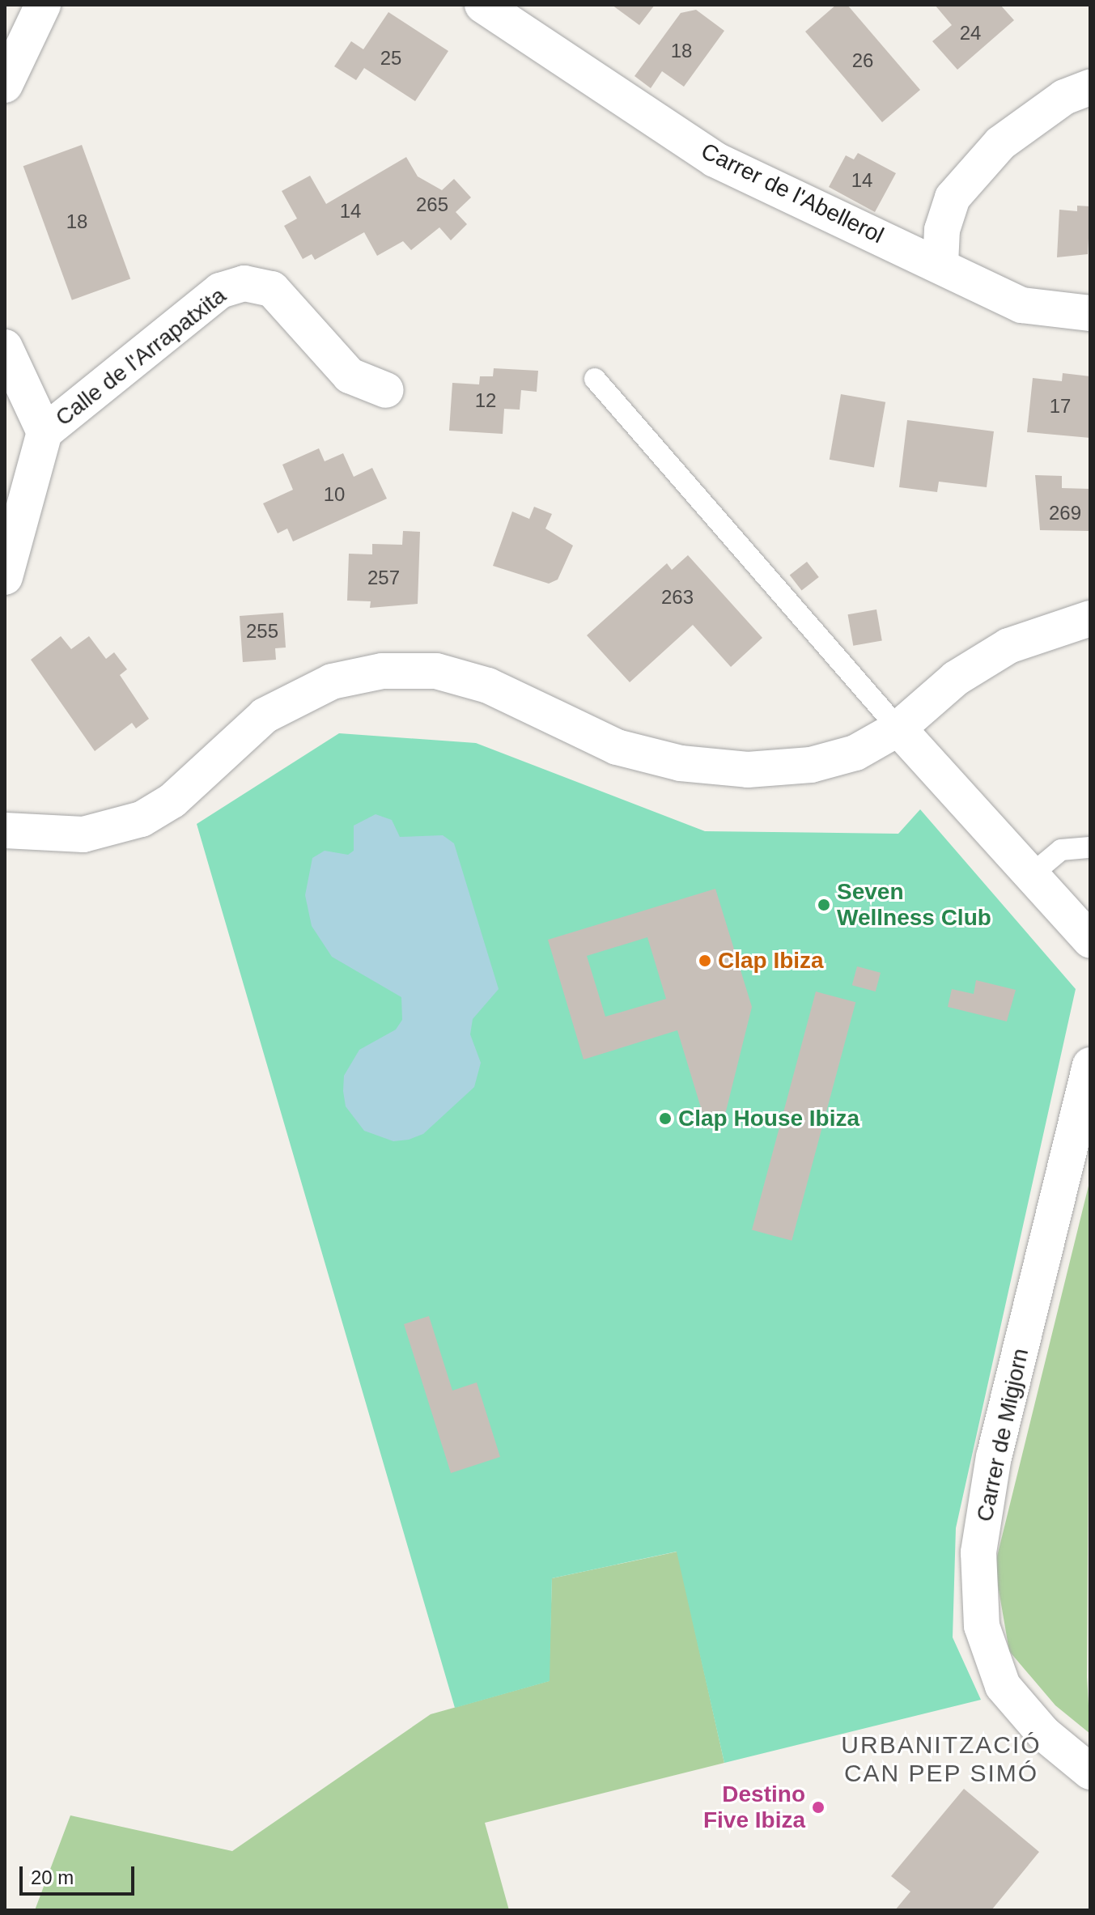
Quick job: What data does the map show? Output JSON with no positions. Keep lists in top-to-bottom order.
{
  "streets": {
    "street": ["Carrer de l'Abellerol", "Calle de l'Arrapatxita", "Carrer de Migjorn"]
  },
  "districts": ["URBANITZACIÓ CAN PEP SIMÓ"],
  "places": [
    "Seven Wellness Club",
    "Clap Ibiza",
    "Clap House Ibiza",
    "Destino Five Ibiza"
  ],
  "house_numbers": [
    "24",
    "18",
    "25",
    "26",
    "14",
    "265",
    "14",
    "18",
    "12",
    "17",
    "10",
    "269",
    "257",
    "263",
    "255"
  ],
  "scale_bar": "20 m"
}
